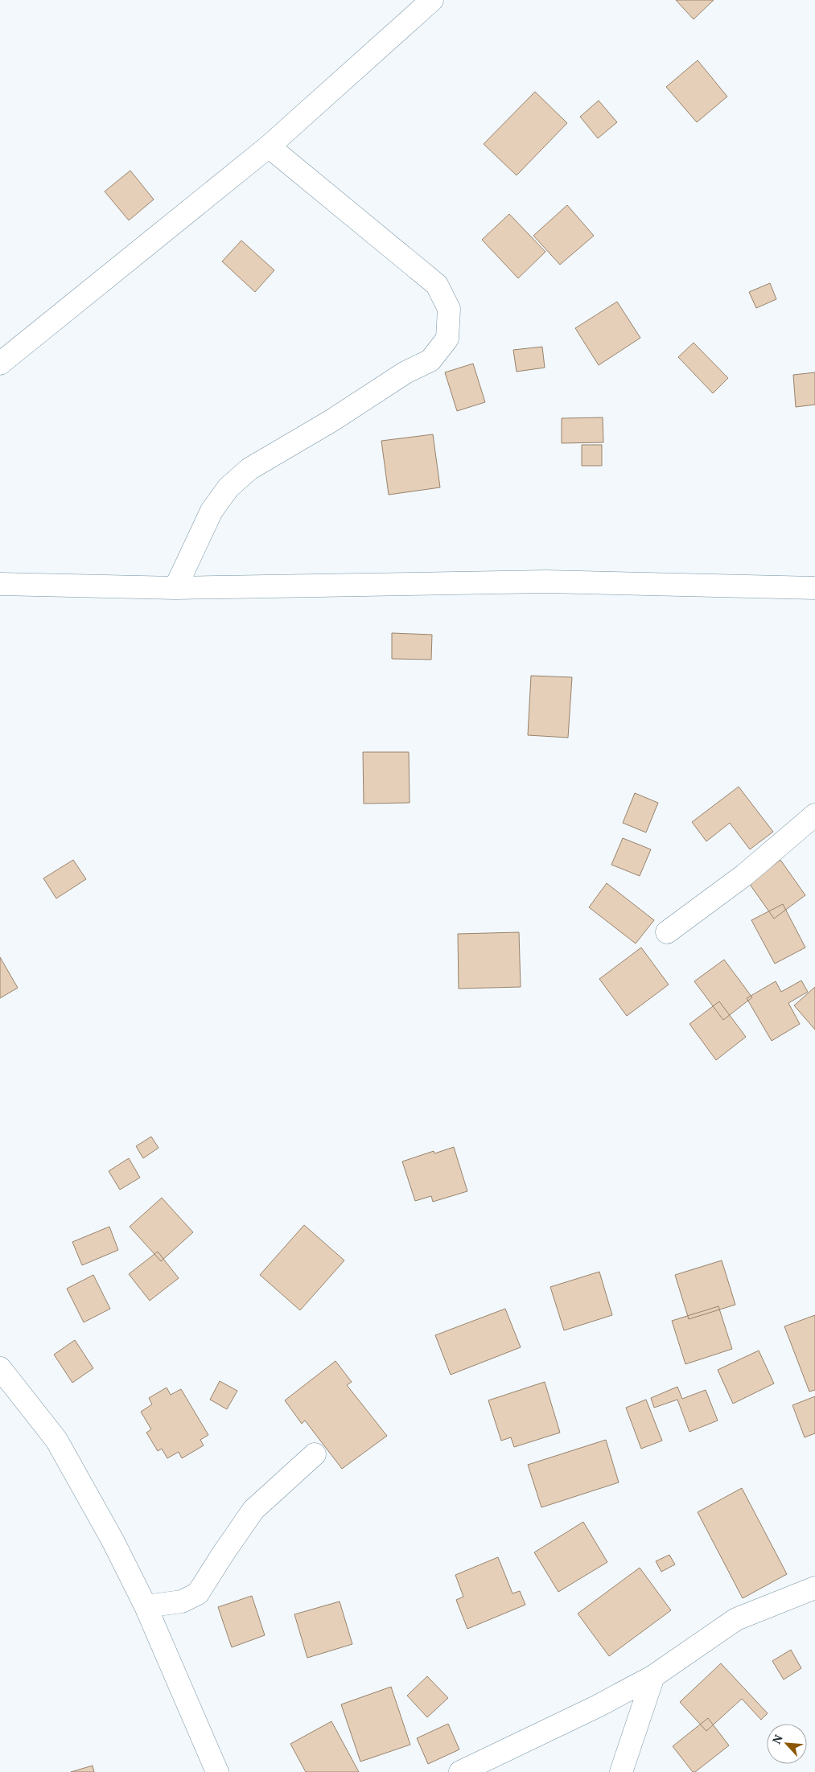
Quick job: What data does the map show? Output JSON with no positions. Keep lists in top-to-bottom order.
{
  "north": "top left"
}
